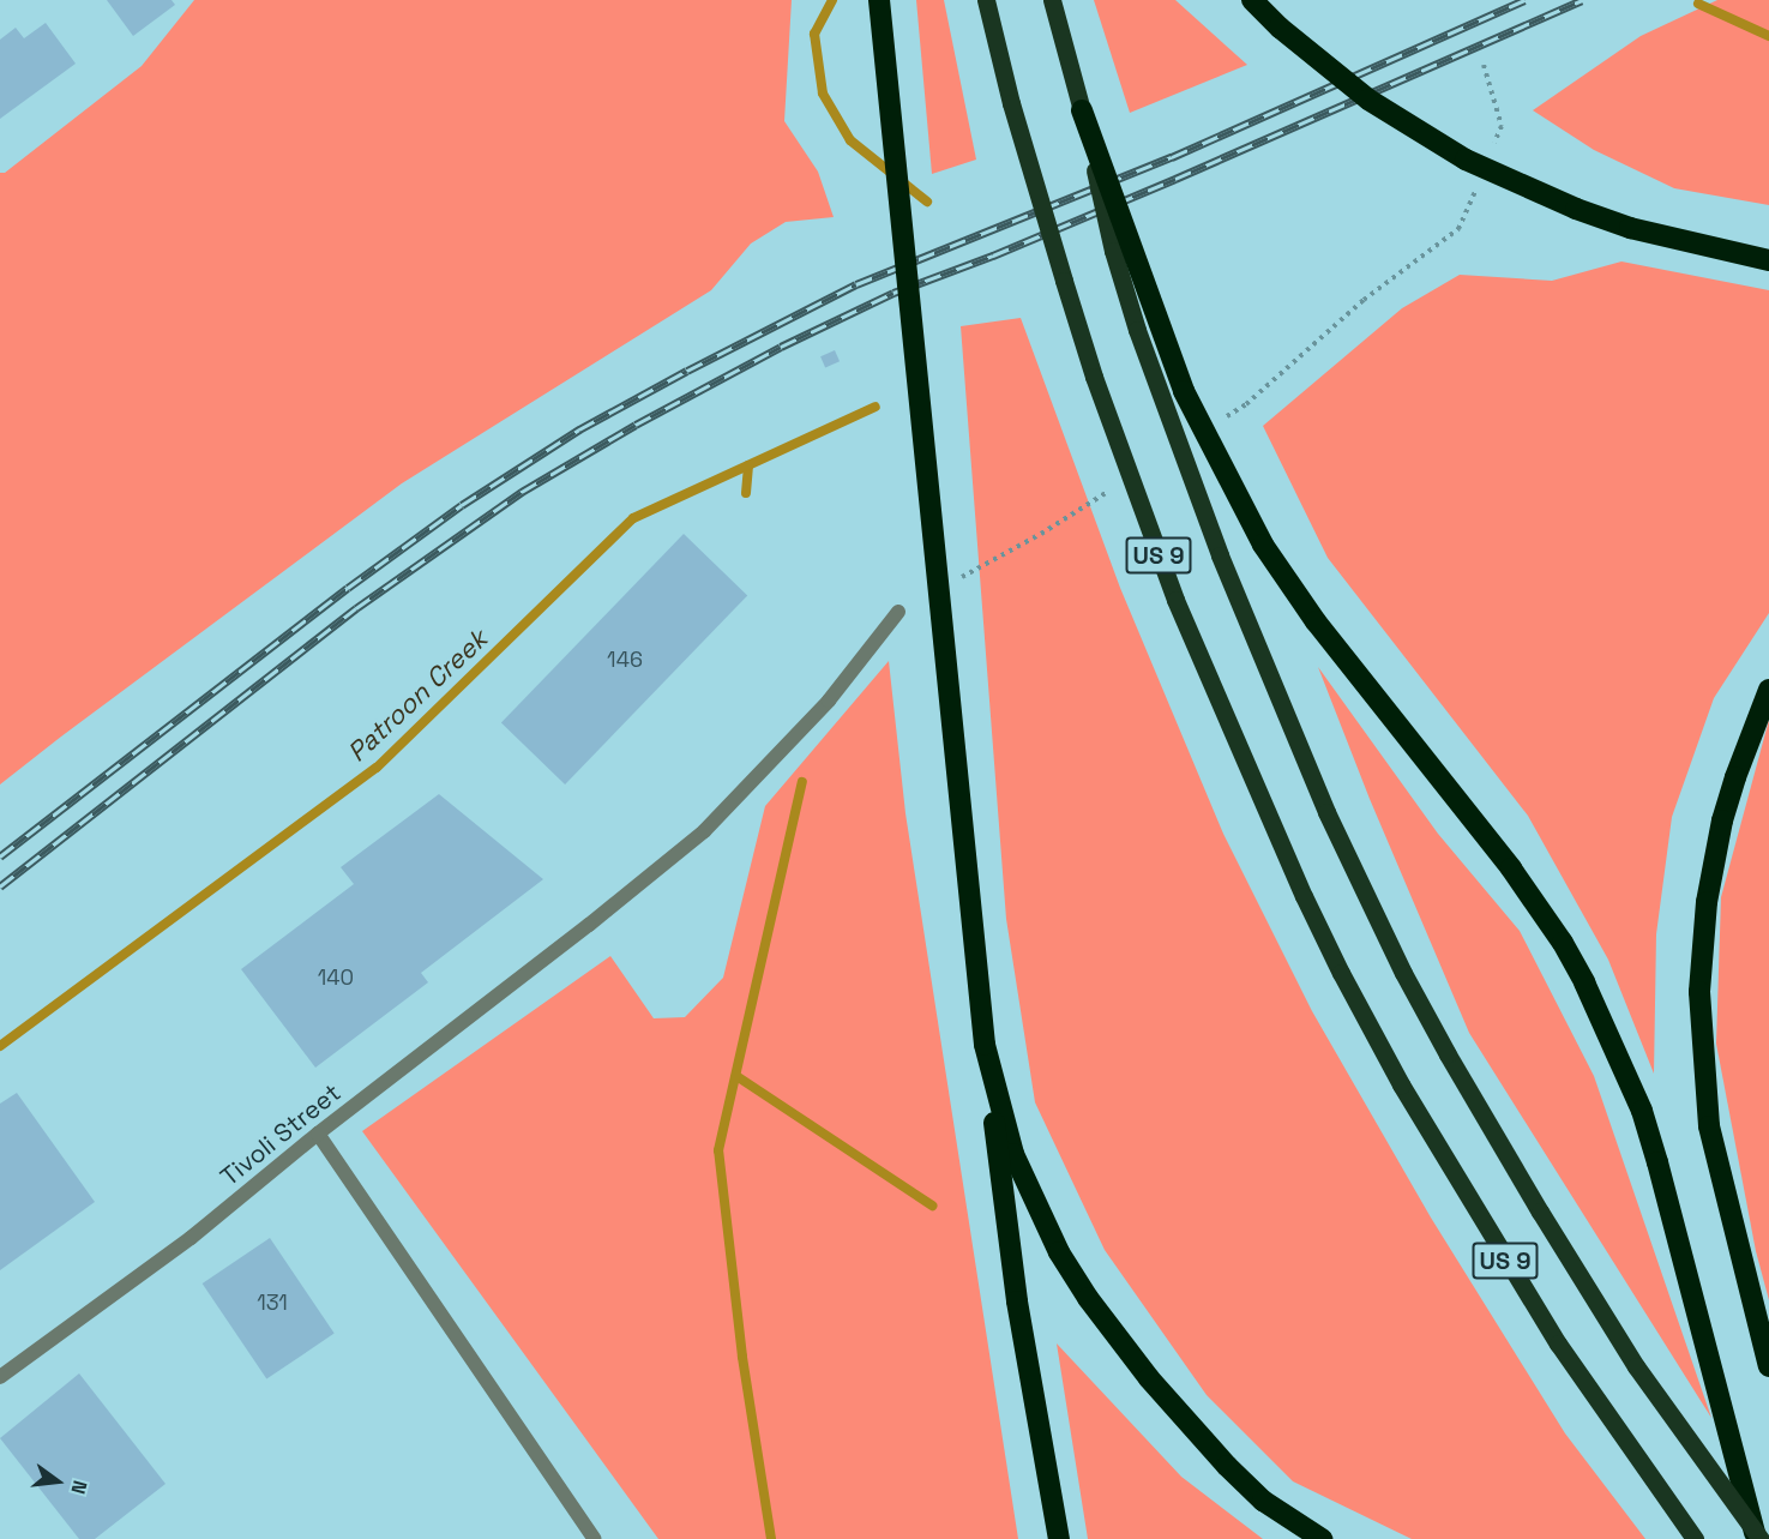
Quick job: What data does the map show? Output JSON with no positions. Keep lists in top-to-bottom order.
{
  "streets": {
    "main road": ["US 9"],
    "street": ["Tivoli Street"]
  },
  "water": ["Patroon Creek"],
  "house_numbers": ["146", "140", "131"],
  "north": "right"
}
